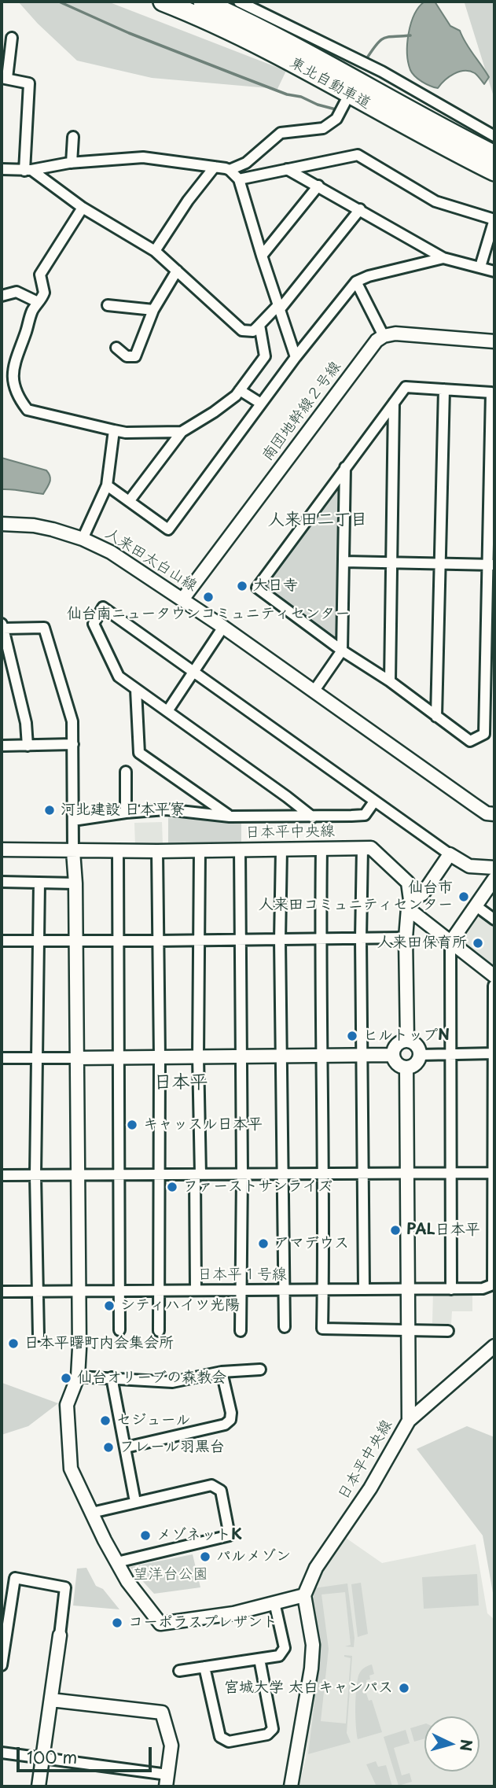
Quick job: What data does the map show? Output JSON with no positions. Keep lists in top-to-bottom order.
{
  "streets": {
    "highway": ["東北自動車道"],
    "street": [
      "南団地幹線２号線",
      "人来田太白山線",
      "日本平中央線",
      "日本平１号線"
    ]
  },
  "crossings": [
    ["南団地幹線２号線", "人来田太白山線"],
    ["日本平中央線", "日本平１号線"]
  ],
  "districts": ["人来田二丁目", "日本平"],
  "parks": ["望洋台公園"],
  "places": [
    "大日寺",
    "仙台南ニュータウンコミュニティセンター",
    "河北建設 日本平寮",
    "仙台市 人来田コミュニティセンター",
    "人来田保育所",
    "ヒルトップN",
    "キャッスル日本平",
    "ファーストサンライズ",
    "PAL日本平",
    "アマデウス",
    "シティハイツ光陽",
    "日本平曙町内会集会所",
    "仙台オリーブの森教会",
    "セジュール",
    "フレール羽黒台",
    "メゾネットK",
    "パルメゾン",
    "コーポラスプレザント",
    "宮城大学 太白キャンパス"
  ],
  "scale_bar": "100 m",
  "north": "right"
}
